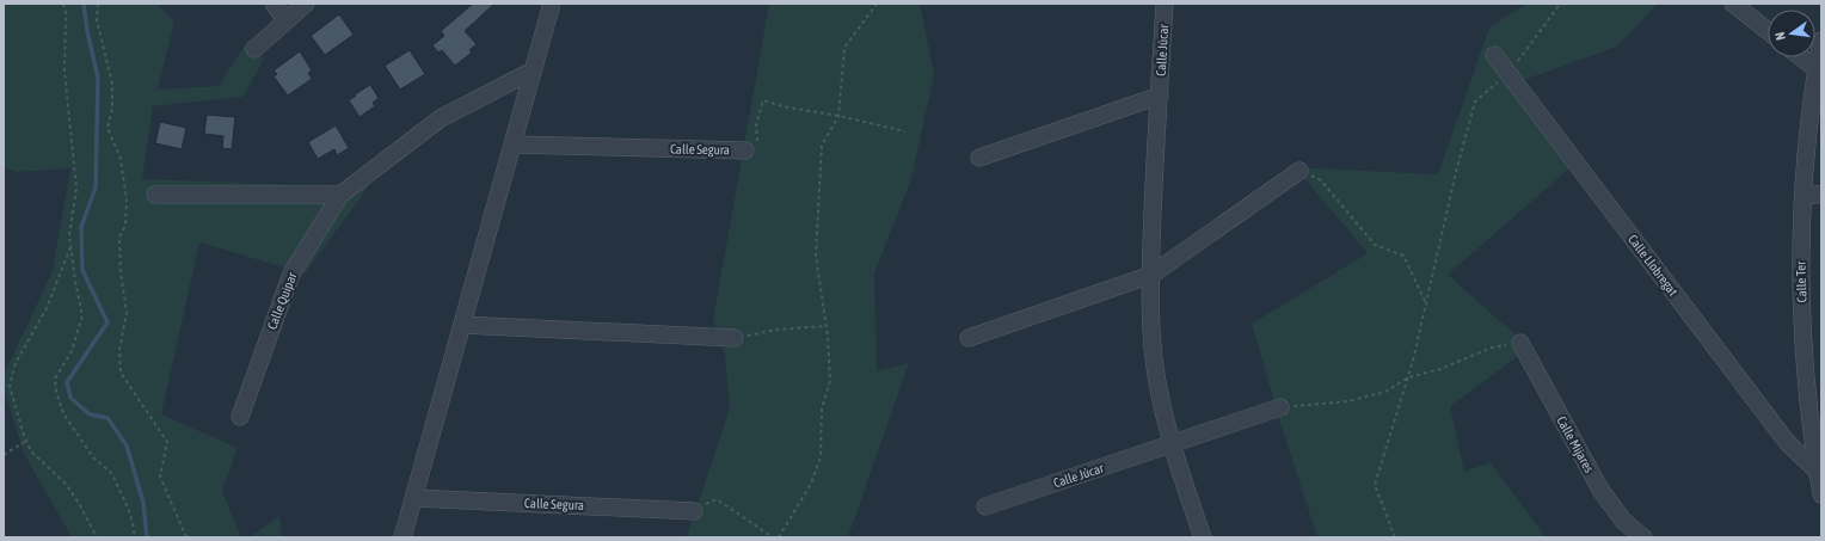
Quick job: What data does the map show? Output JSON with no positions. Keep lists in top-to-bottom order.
{
  "streets": {
    "street": [
      "Calle Júcar",
      "Calle Segura",
      "Calle Llobregat",
      "Calle Ter",
      "Calle Quipar",
      "Calle Mijares"
    ]
  },
  "crossings": [
    ["Calle Llobregat", "Calle Ter"]
  ],
  "north": "left"
}
